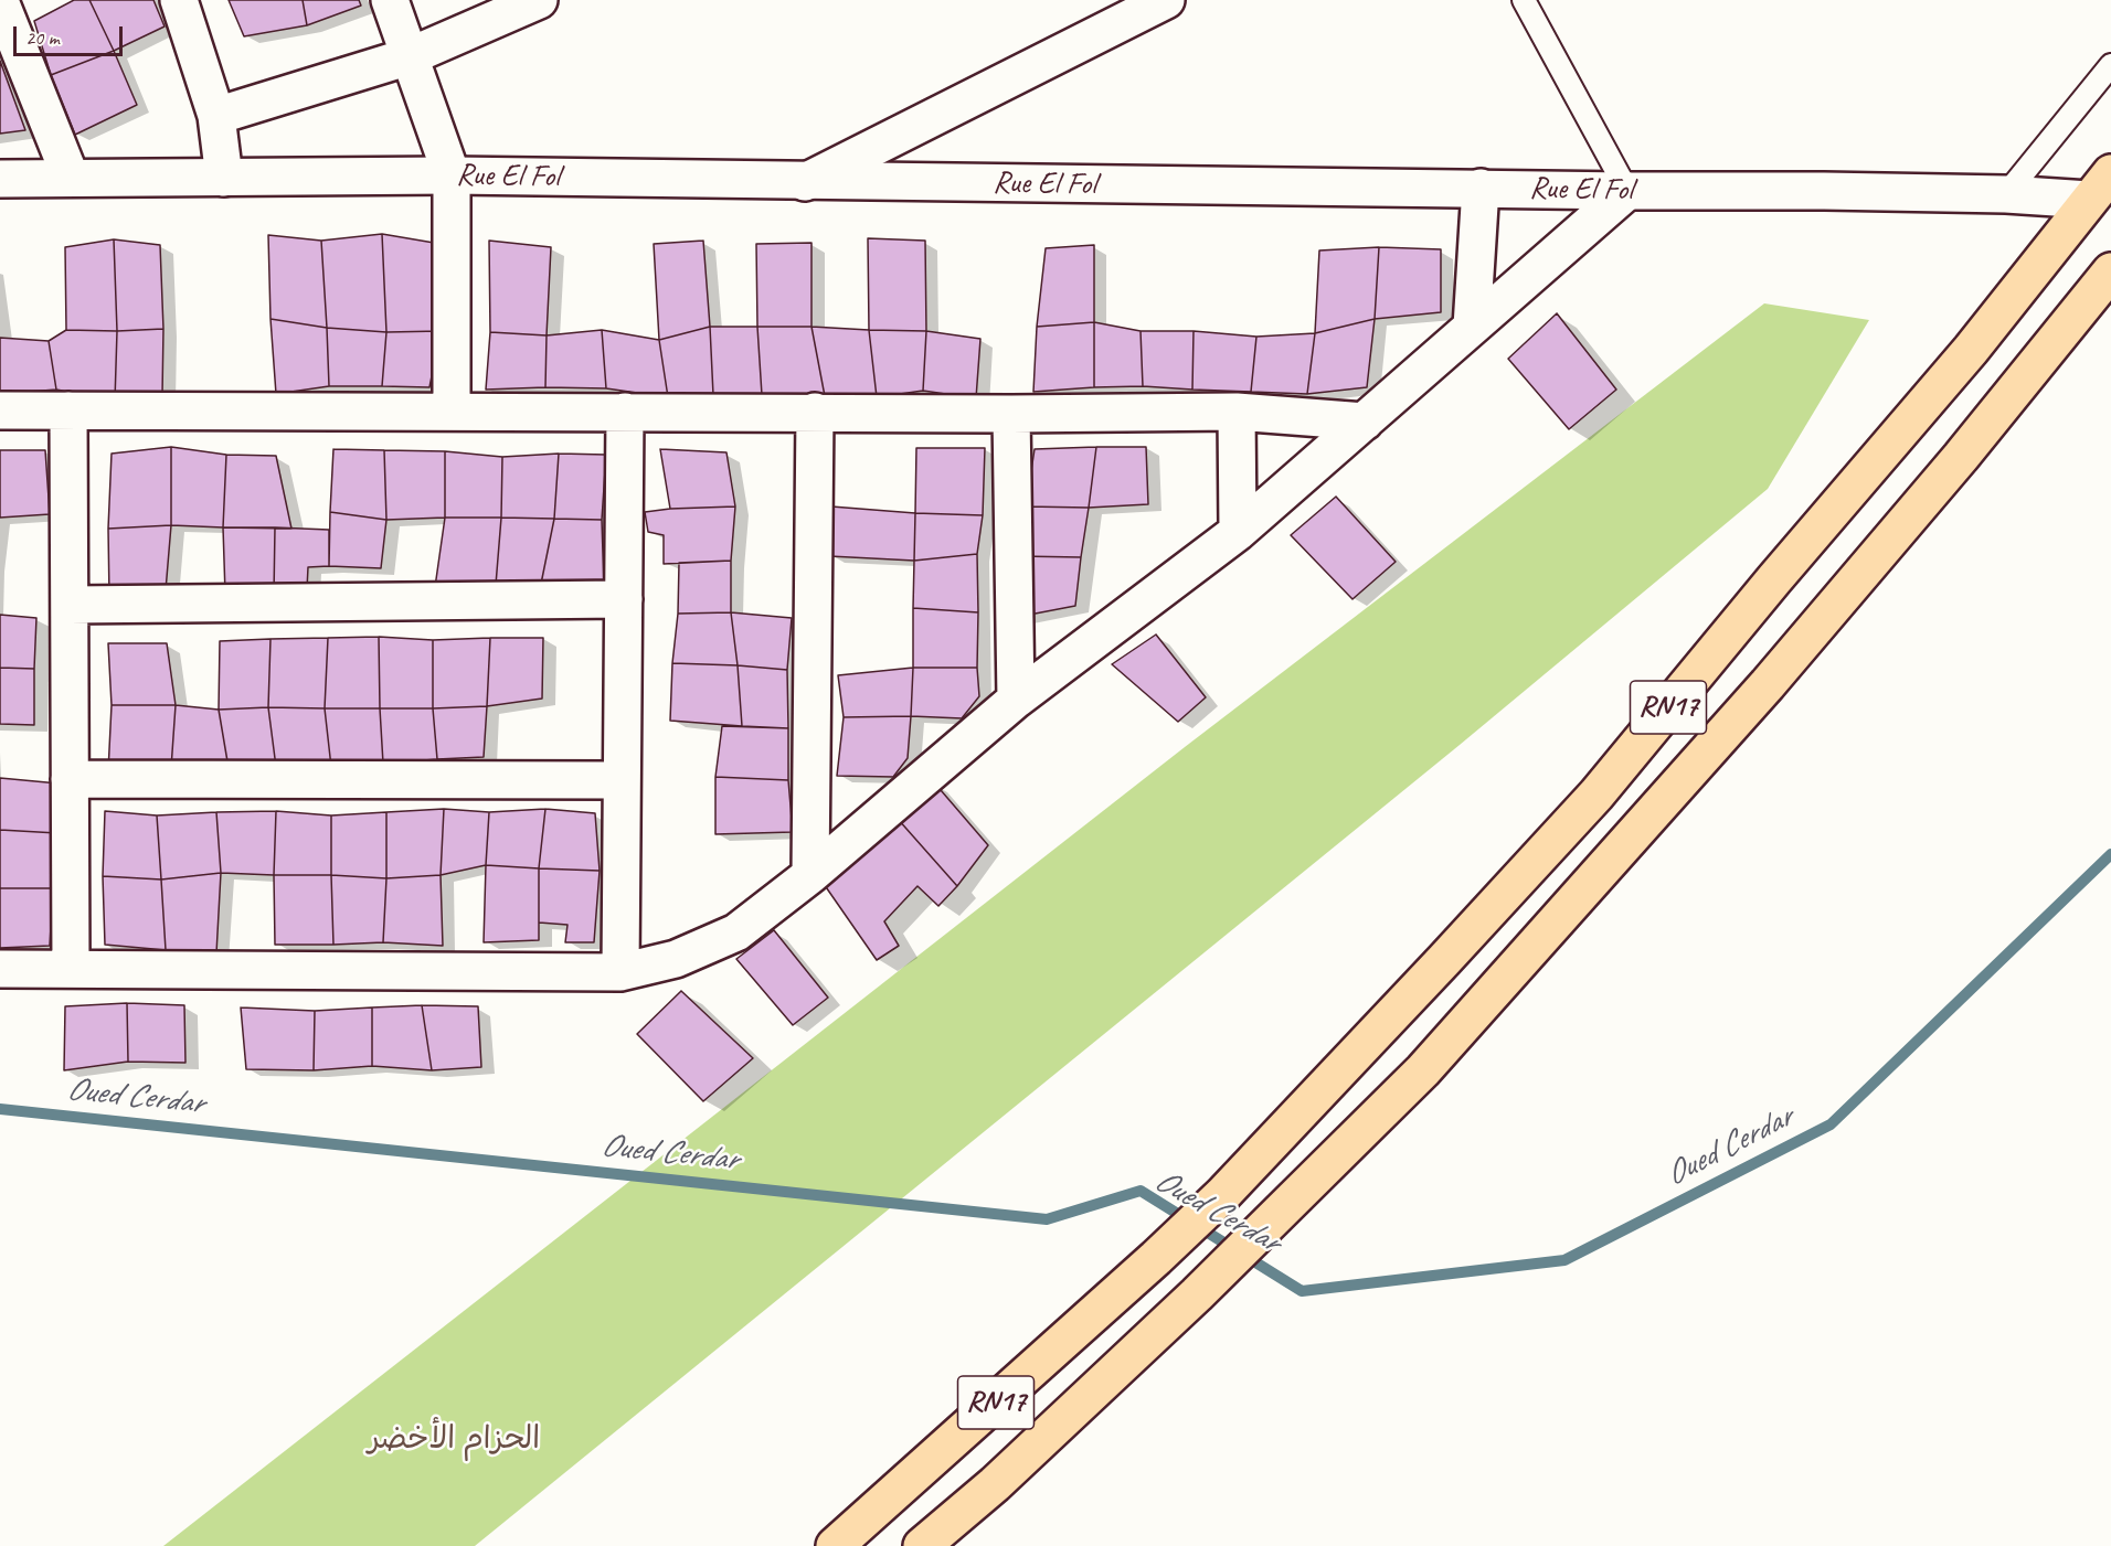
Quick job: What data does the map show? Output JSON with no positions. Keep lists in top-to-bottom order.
{
  "streets": {
    "highway": ["RN17"],
    "street": ["Rue El Fol"]
  },
  "crossings": [
    ["Rue El Fol", "RN17"]
  ],
  "water": ["Oued Cerdar"],
  "parks": ["الحزام الأخضر"],
  "scale_bar": "20 m"
}
